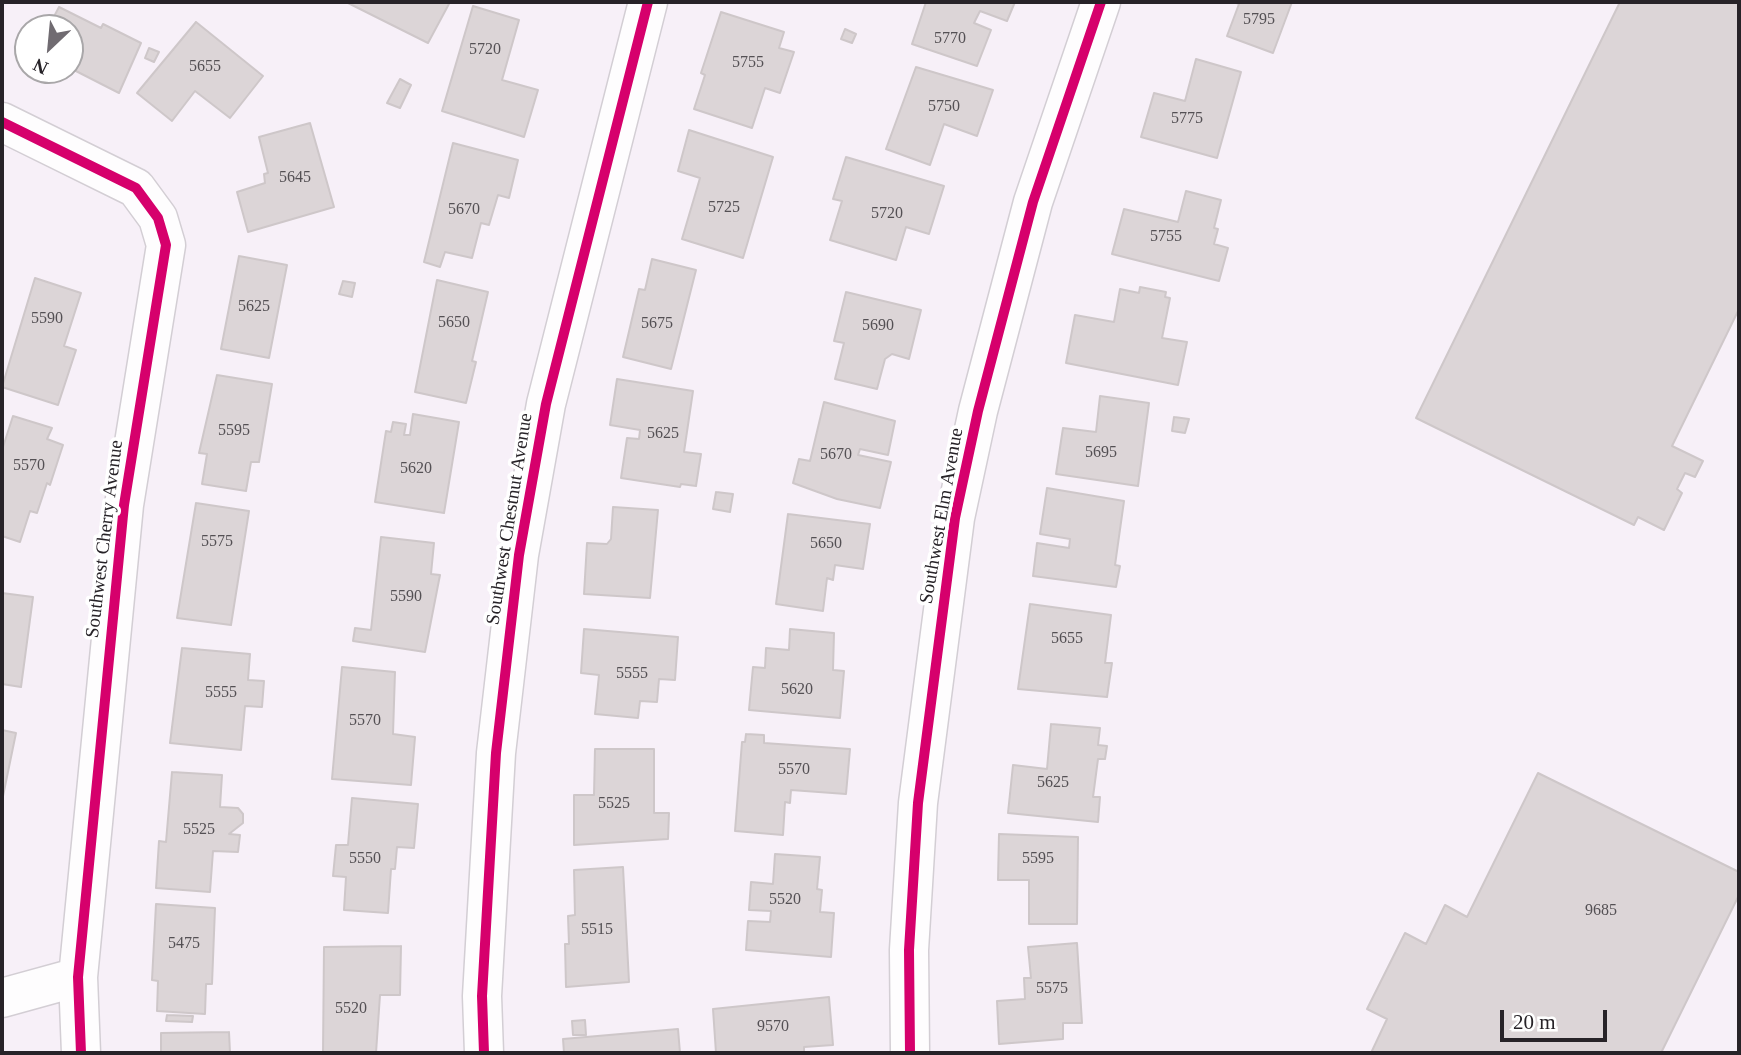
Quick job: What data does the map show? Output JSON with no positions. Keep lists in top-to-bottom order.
{
  "streets": {
    "street": ["Southwest Elm Avenue", "Southwest Chestnut Avenue", "Southwest Cherry Avenue"]
  },
  "house_numbers": [
    "5795",
    "5770",
    "5720",
    "5755",
    "5655",
    "5750",
    "5775",
    "5645",
    "5725",
    "5670",
    "5720",
    "5755",
    "5625",
    "5590",
    "5650",
    "5675",
    "5690",
    "5595",
    "5625",
    "5695",
    "5670",
    "5570",
    "5620",
    "5575",
    "5650",
    "5590",
    "5655",
    "5555",
    "5620",
    "5555",
    "5570",
    "5570",
    "5625",
    "5525",
    "5525",
    "5550",
    "5595",
    "5520",
    "9685",
    "5515",
    "5475",
    "5575",
    "5520",
    "9570"
  ],
  "scale_bar": "20 m",
  "north": "bottom left"
}
